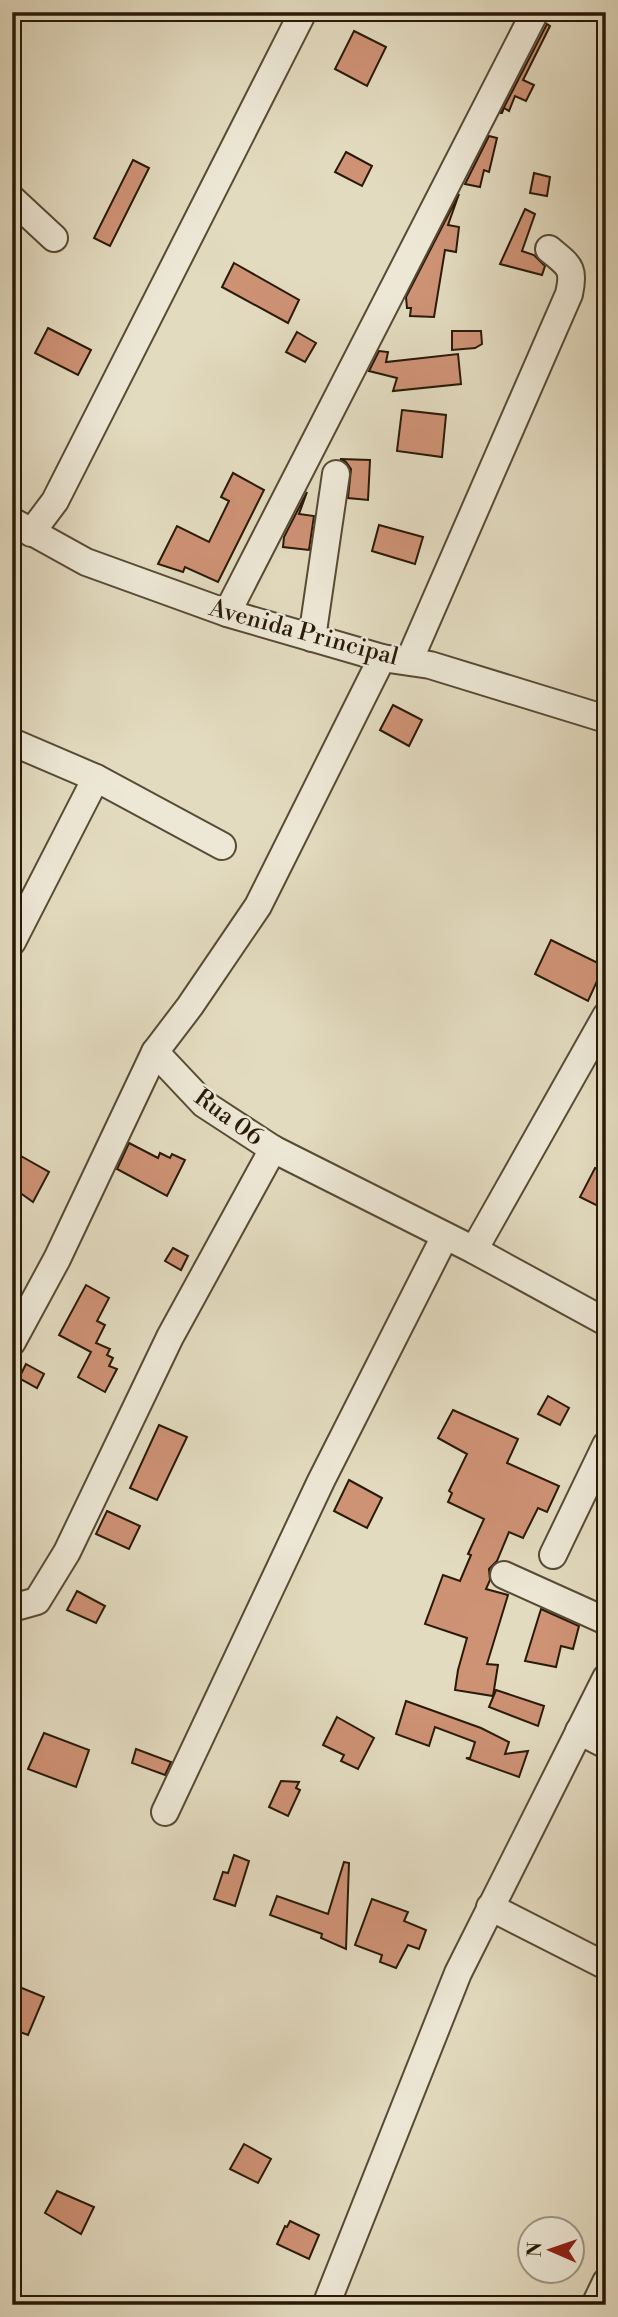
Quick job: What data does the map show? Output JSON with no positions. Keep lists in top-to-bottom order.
{
  "streets": {
    "street": ["Avenida Principal", "Rua 06"]
  },
  "north": "left"
}
